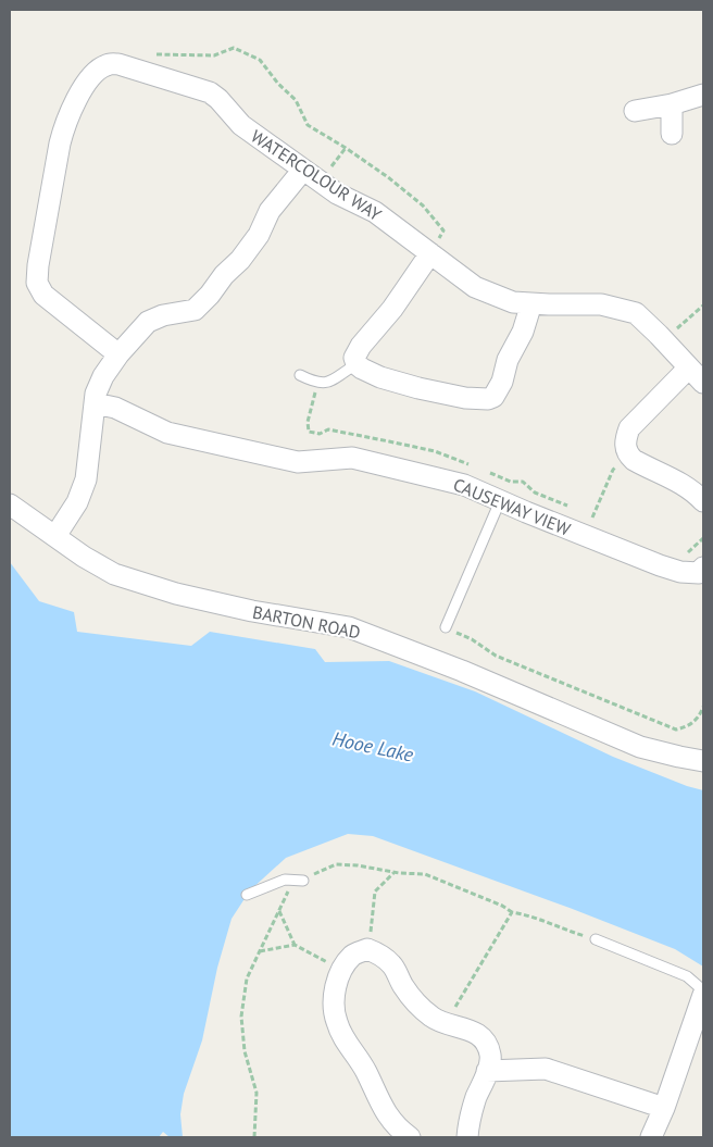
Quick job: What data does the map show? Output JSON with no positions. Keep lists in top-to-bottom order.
{
  "streets": {
    "street": ["WATERCOLOUR WAY", "CAUSEWAY VIEW", "BARTON ROAD"]
  },
  "water": ["Hooe Lake"]
}
